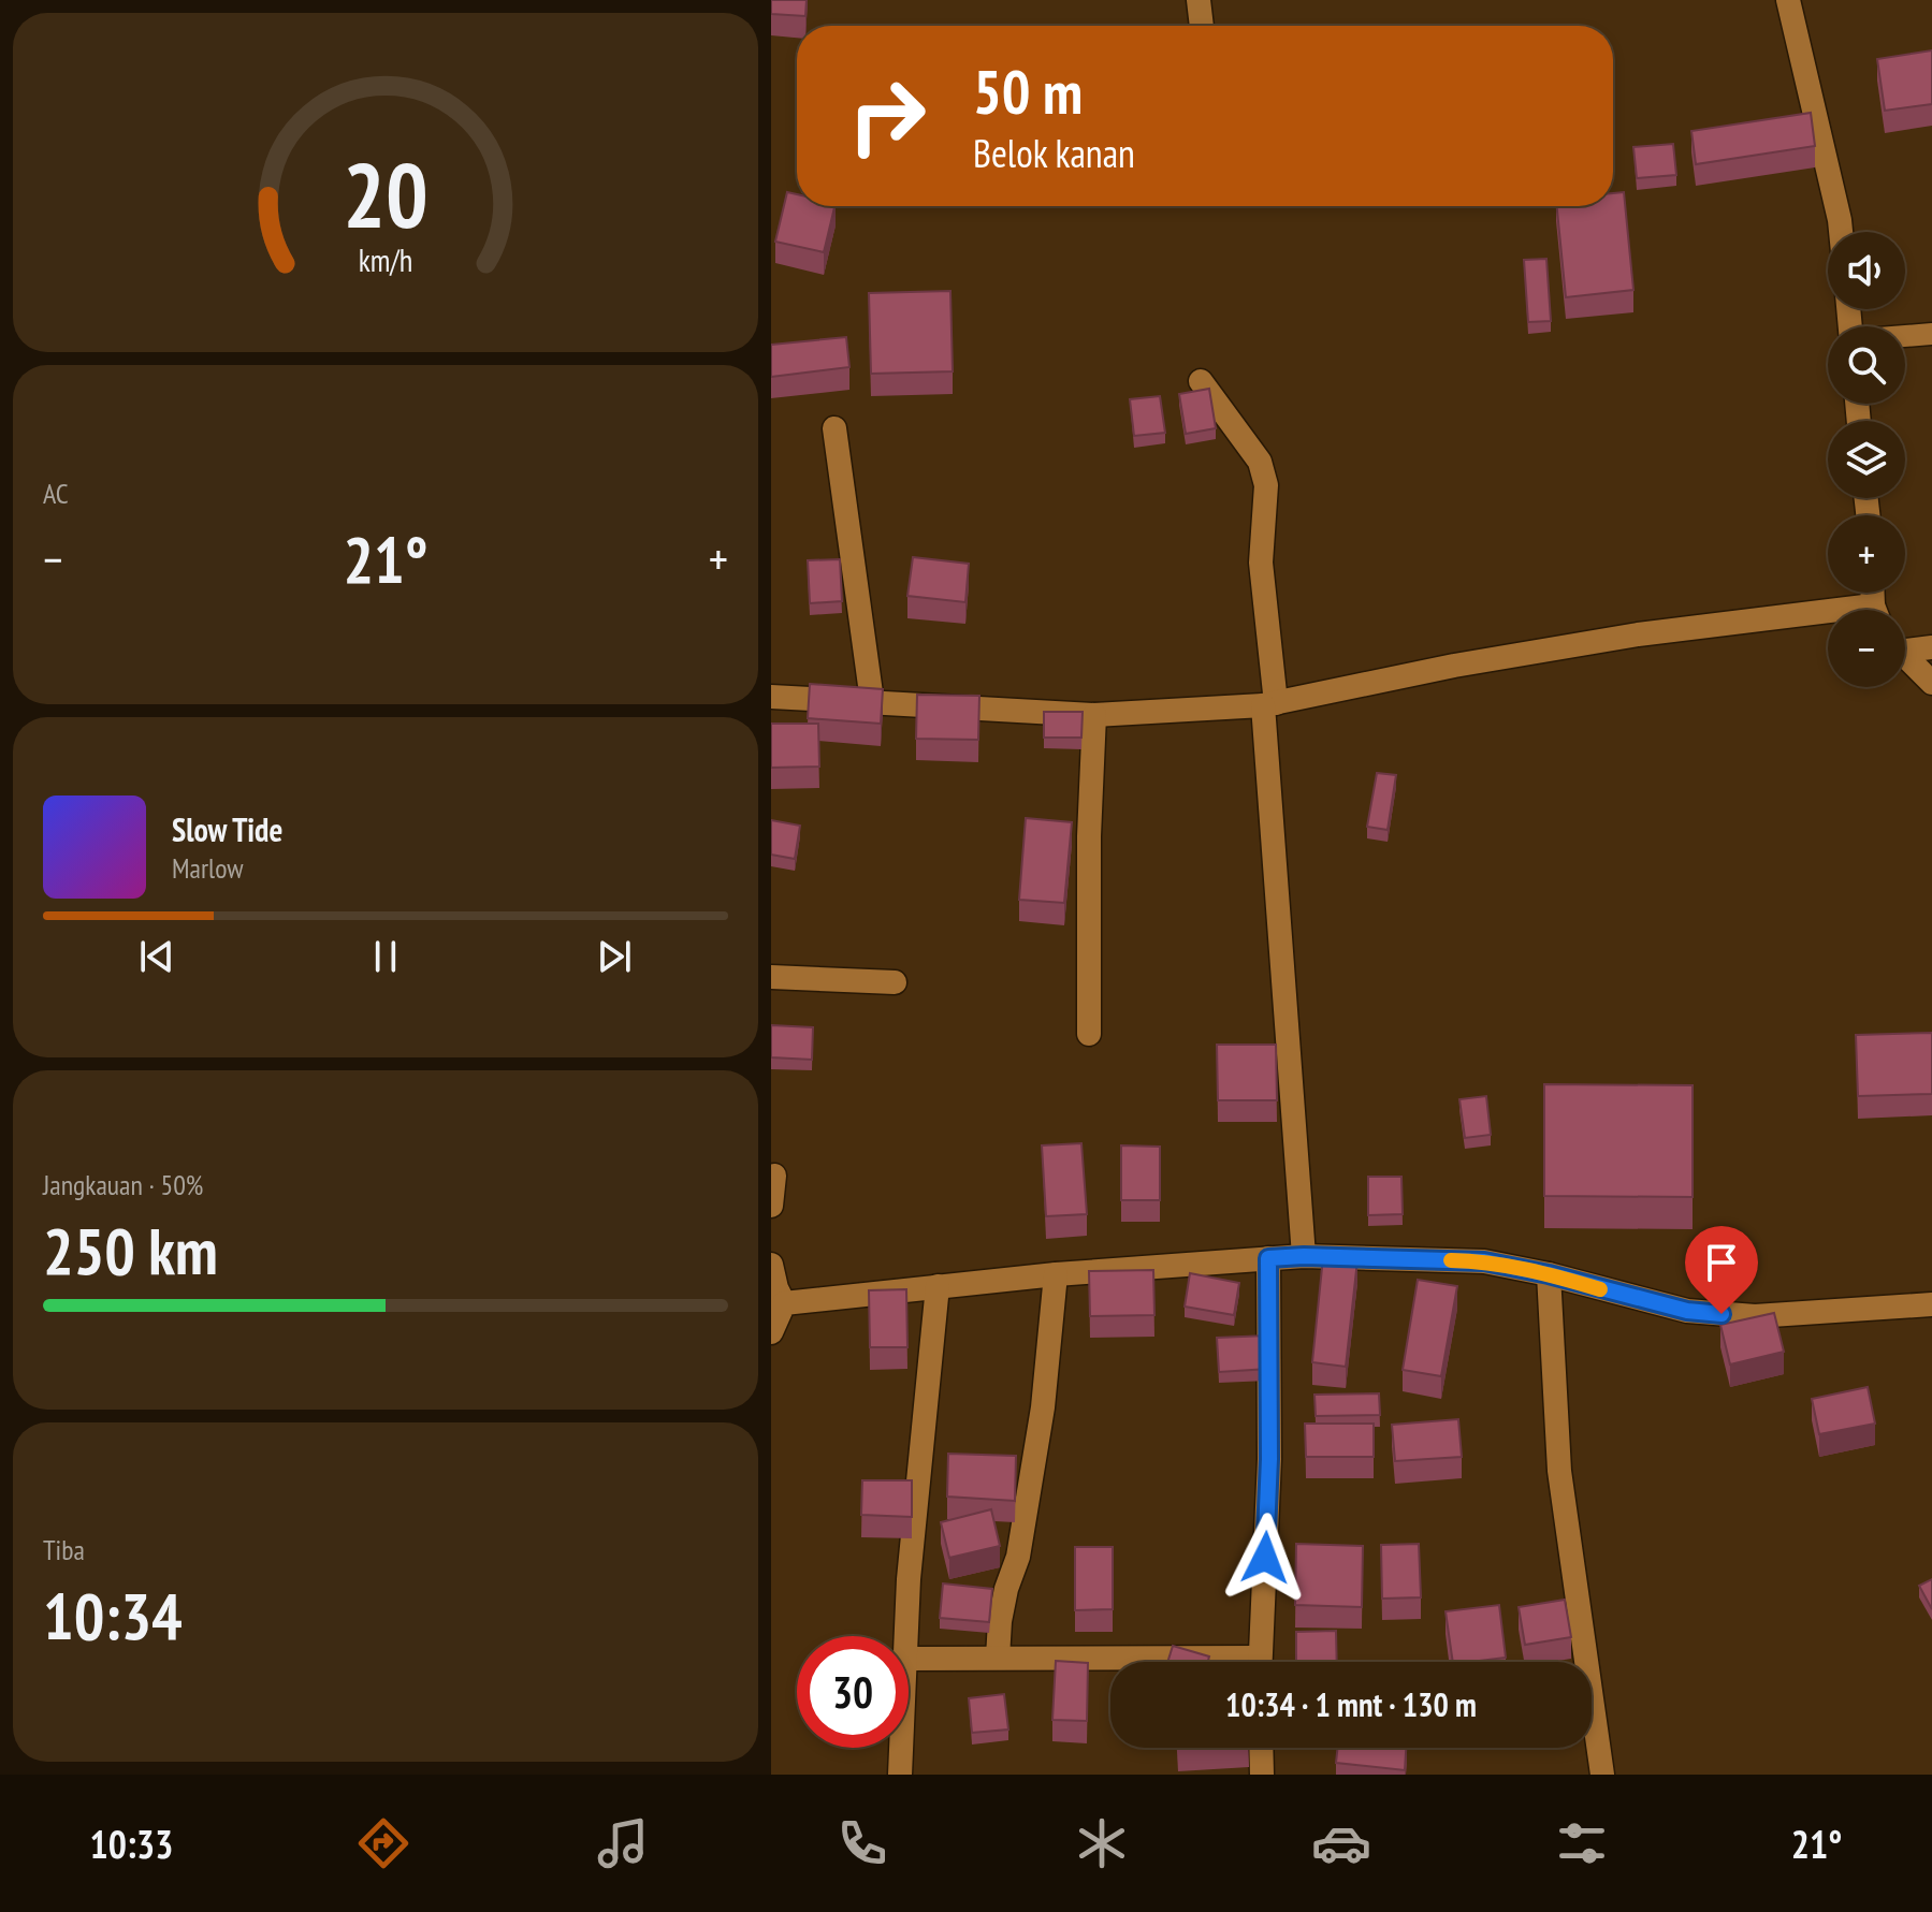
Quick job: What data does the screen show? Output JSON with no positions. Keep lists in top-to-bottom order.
{
  "page": {
    "turn": ["50 m", "Belok kanan"],
    "map_buttons": ["+", "−"],
    "tile": [
      "AC",
      ["Jangkauan · 50%", "250 km"],
      ["Tiba", "10:34"]
    ],
    "heat": ["−", "21°", "+"],
    "song": ["Slow Tide", "Marlow"],
    "limit": "30",
    "trip": "10:34 · 1 mnt · 130 m",
    "tabs": ["10:33", "21°"],
    "gauge": ["20", "km/h"]
  }
}
